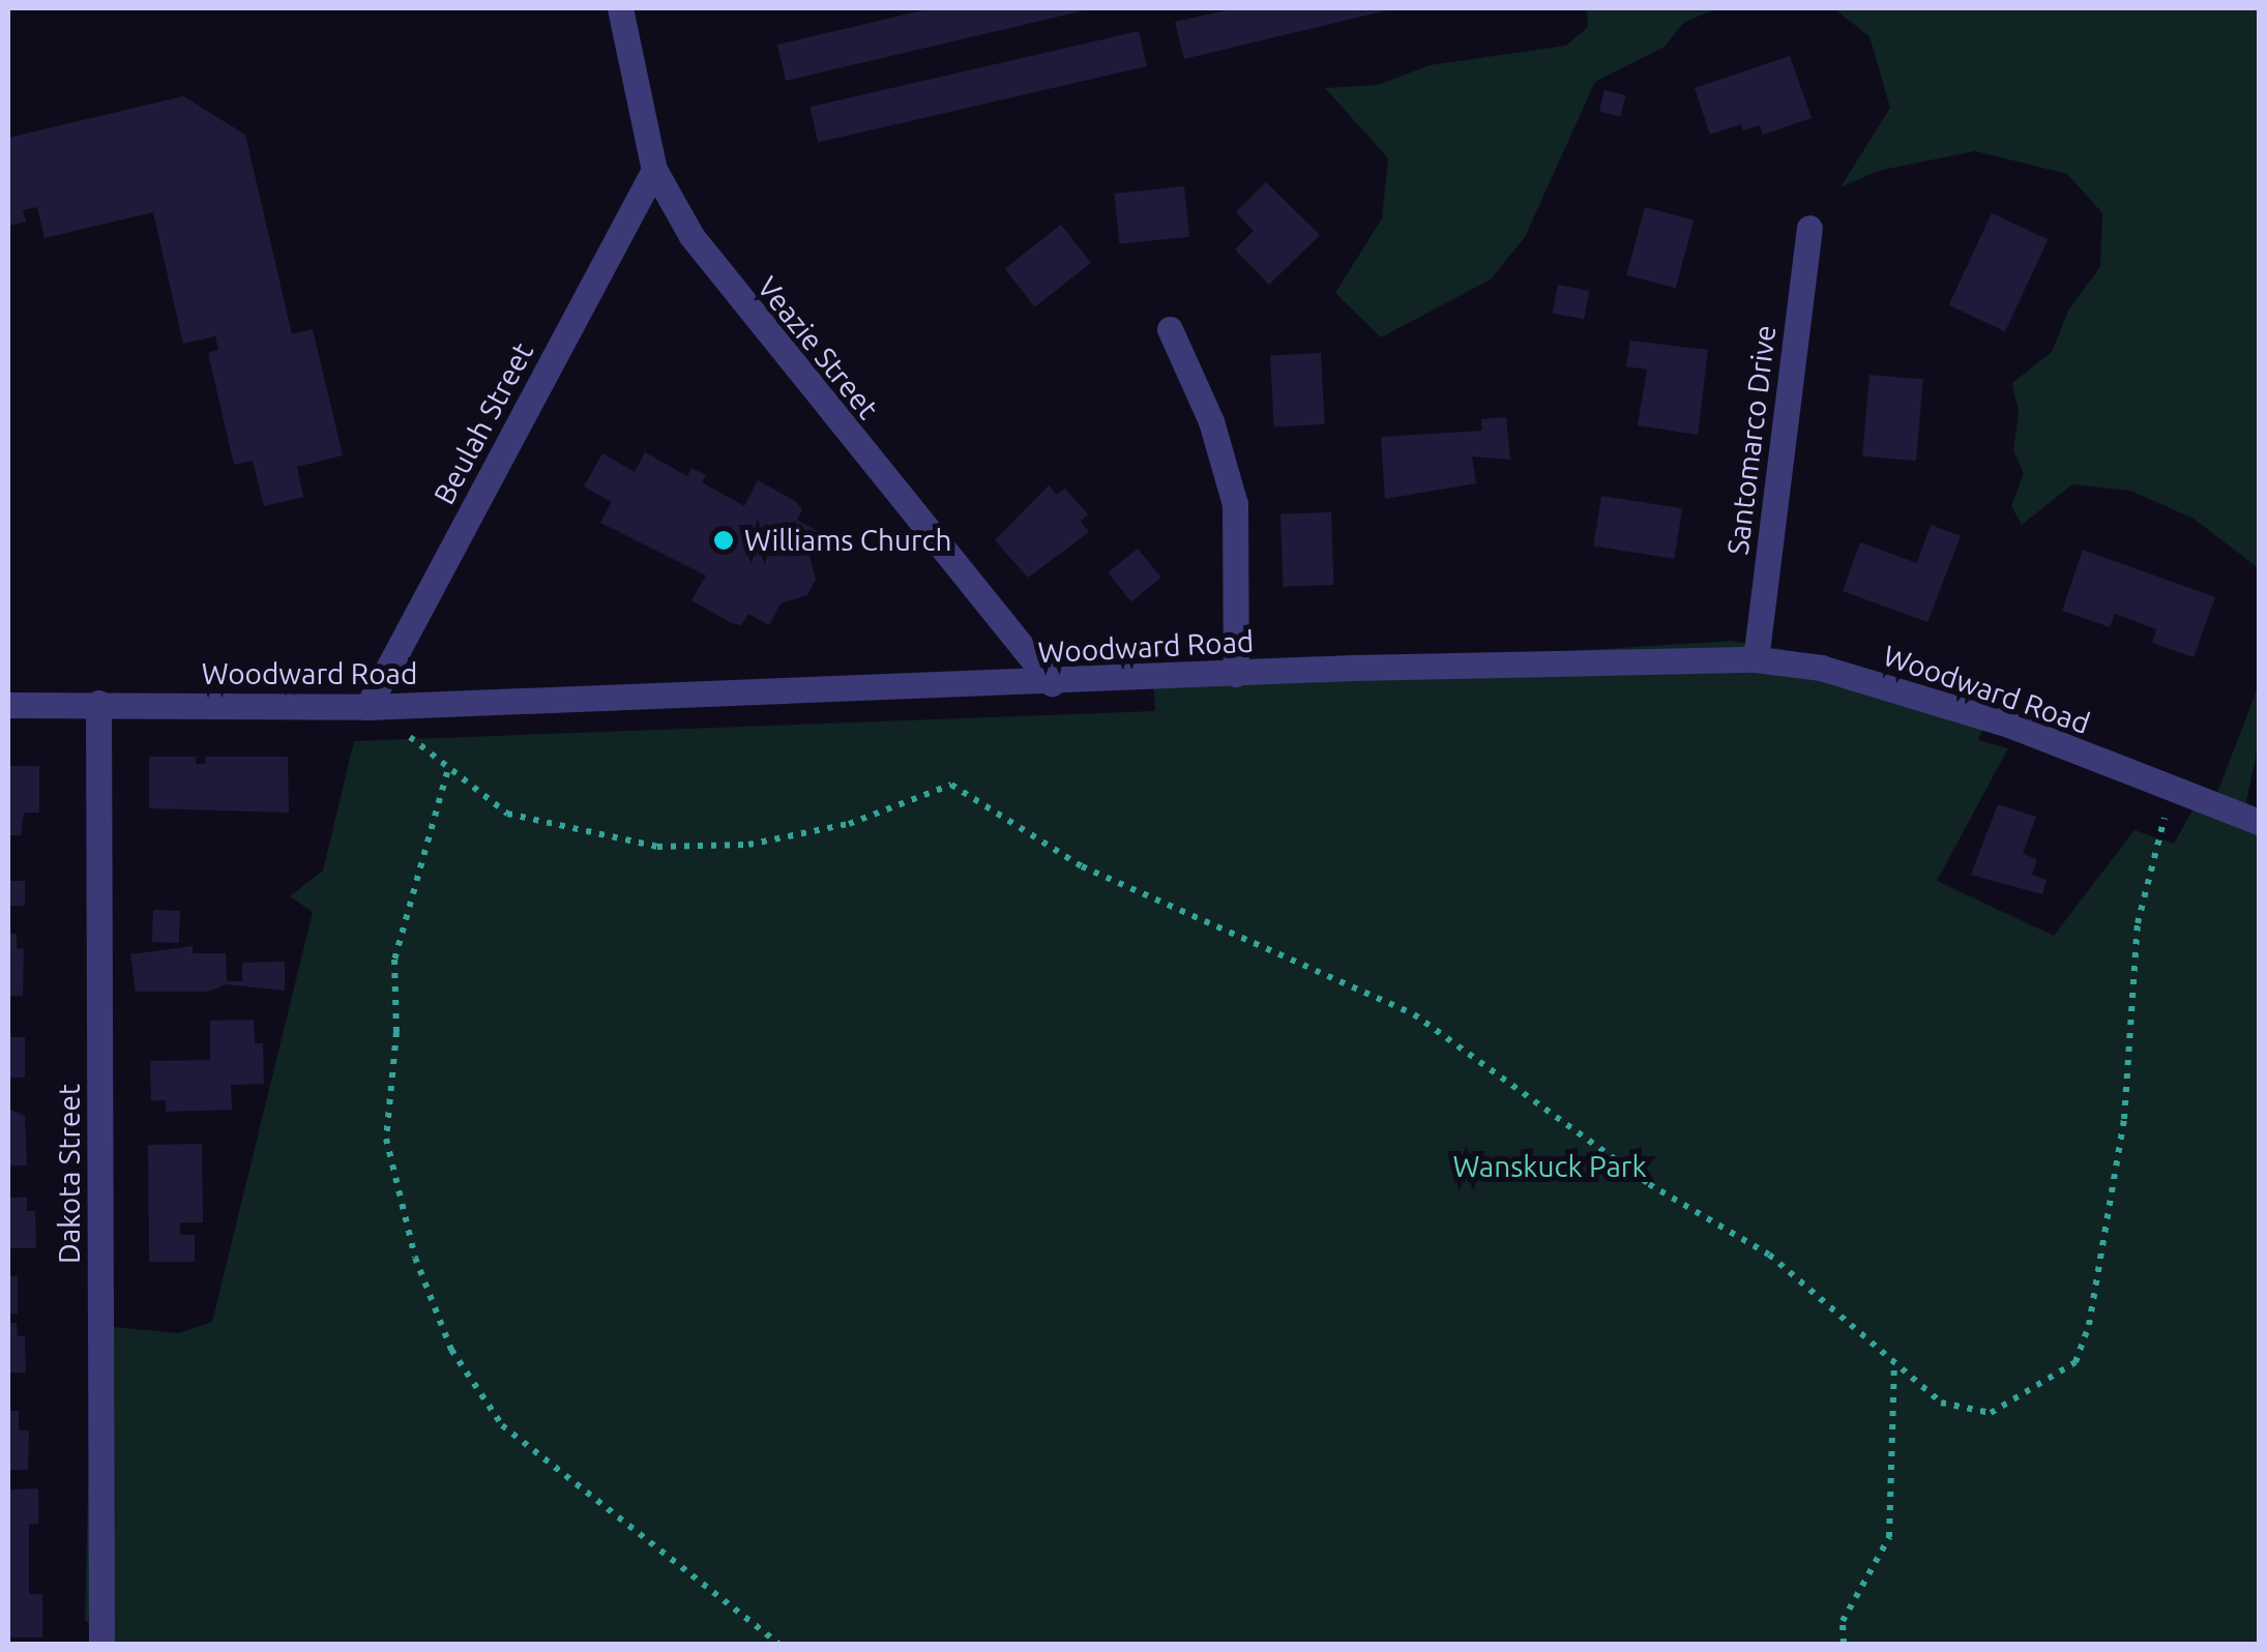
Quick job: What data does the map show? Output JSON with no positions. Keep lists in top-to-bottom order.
{
  "streets": {
    "street": [
      "Veazie Street",
      "Beulah Street",
      "Santomarco Drive",
      "Woodward Road",
      "Dakota Street"
    ]
  },
  "crossings": [
    ["Veazie Street", "Beulah Street"],
    ["Veazie Street", "Woodward Road"],
    ["Beulah Street", "Woodward Road"],
    ["Santomarco Drive", "Woodward Road"],
    ["Woodward Road", "Dakota Street"]
  ],
  "parks": ["Wanskuck Park"],
  "places": ["Williams Church"]
}
